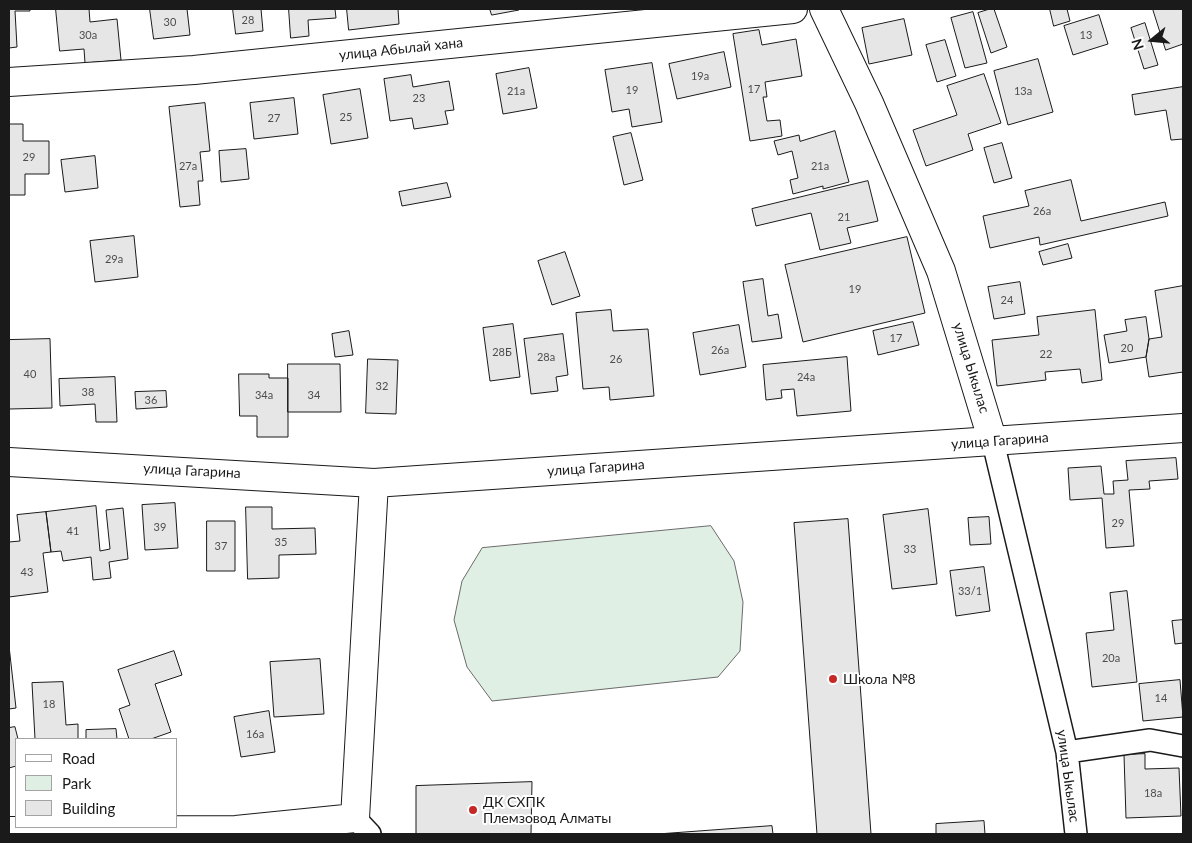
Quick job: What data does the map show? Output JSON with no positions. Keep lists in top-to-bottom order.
{
  "streets": {
    "street": ["улица Абылай хана", "улица Ыкылас", "улица Гагарина"]
  },
  "crossings": [
    ["улица Ыкылас", "улица Гагарина"]
  ],
  "places": ["Школа №8", "ДК СХПК Племзовод Алматы"],
  "house_numbers": [
    "28",
    "30",
    "30а",
    "13",
    "19а",
    "17",
    "19",
    "21а",
    "13а",
    "23",
    "25",
    "27",
    "29",
    "27а",
    "21а",
    "26а",
    "21",
    "29а",
    "19",
    "24",
    "17",
    "20",
    "26а",
    "28Б",
    "22",
    "28а",
    "26",
    "40",
    "24а",
    "32",
    "38",
    "34а",
    "34",
    "36",
    "29",
    "39",
    "41",
    "35",
    "37",
    "33",
    "43",
    "33/1",
    "20а",
    "14",
    "18",
    "16а",
    "18а"
  ],
  "legend": ["Road", "Park", "Building"],
  "north": "left"
}
